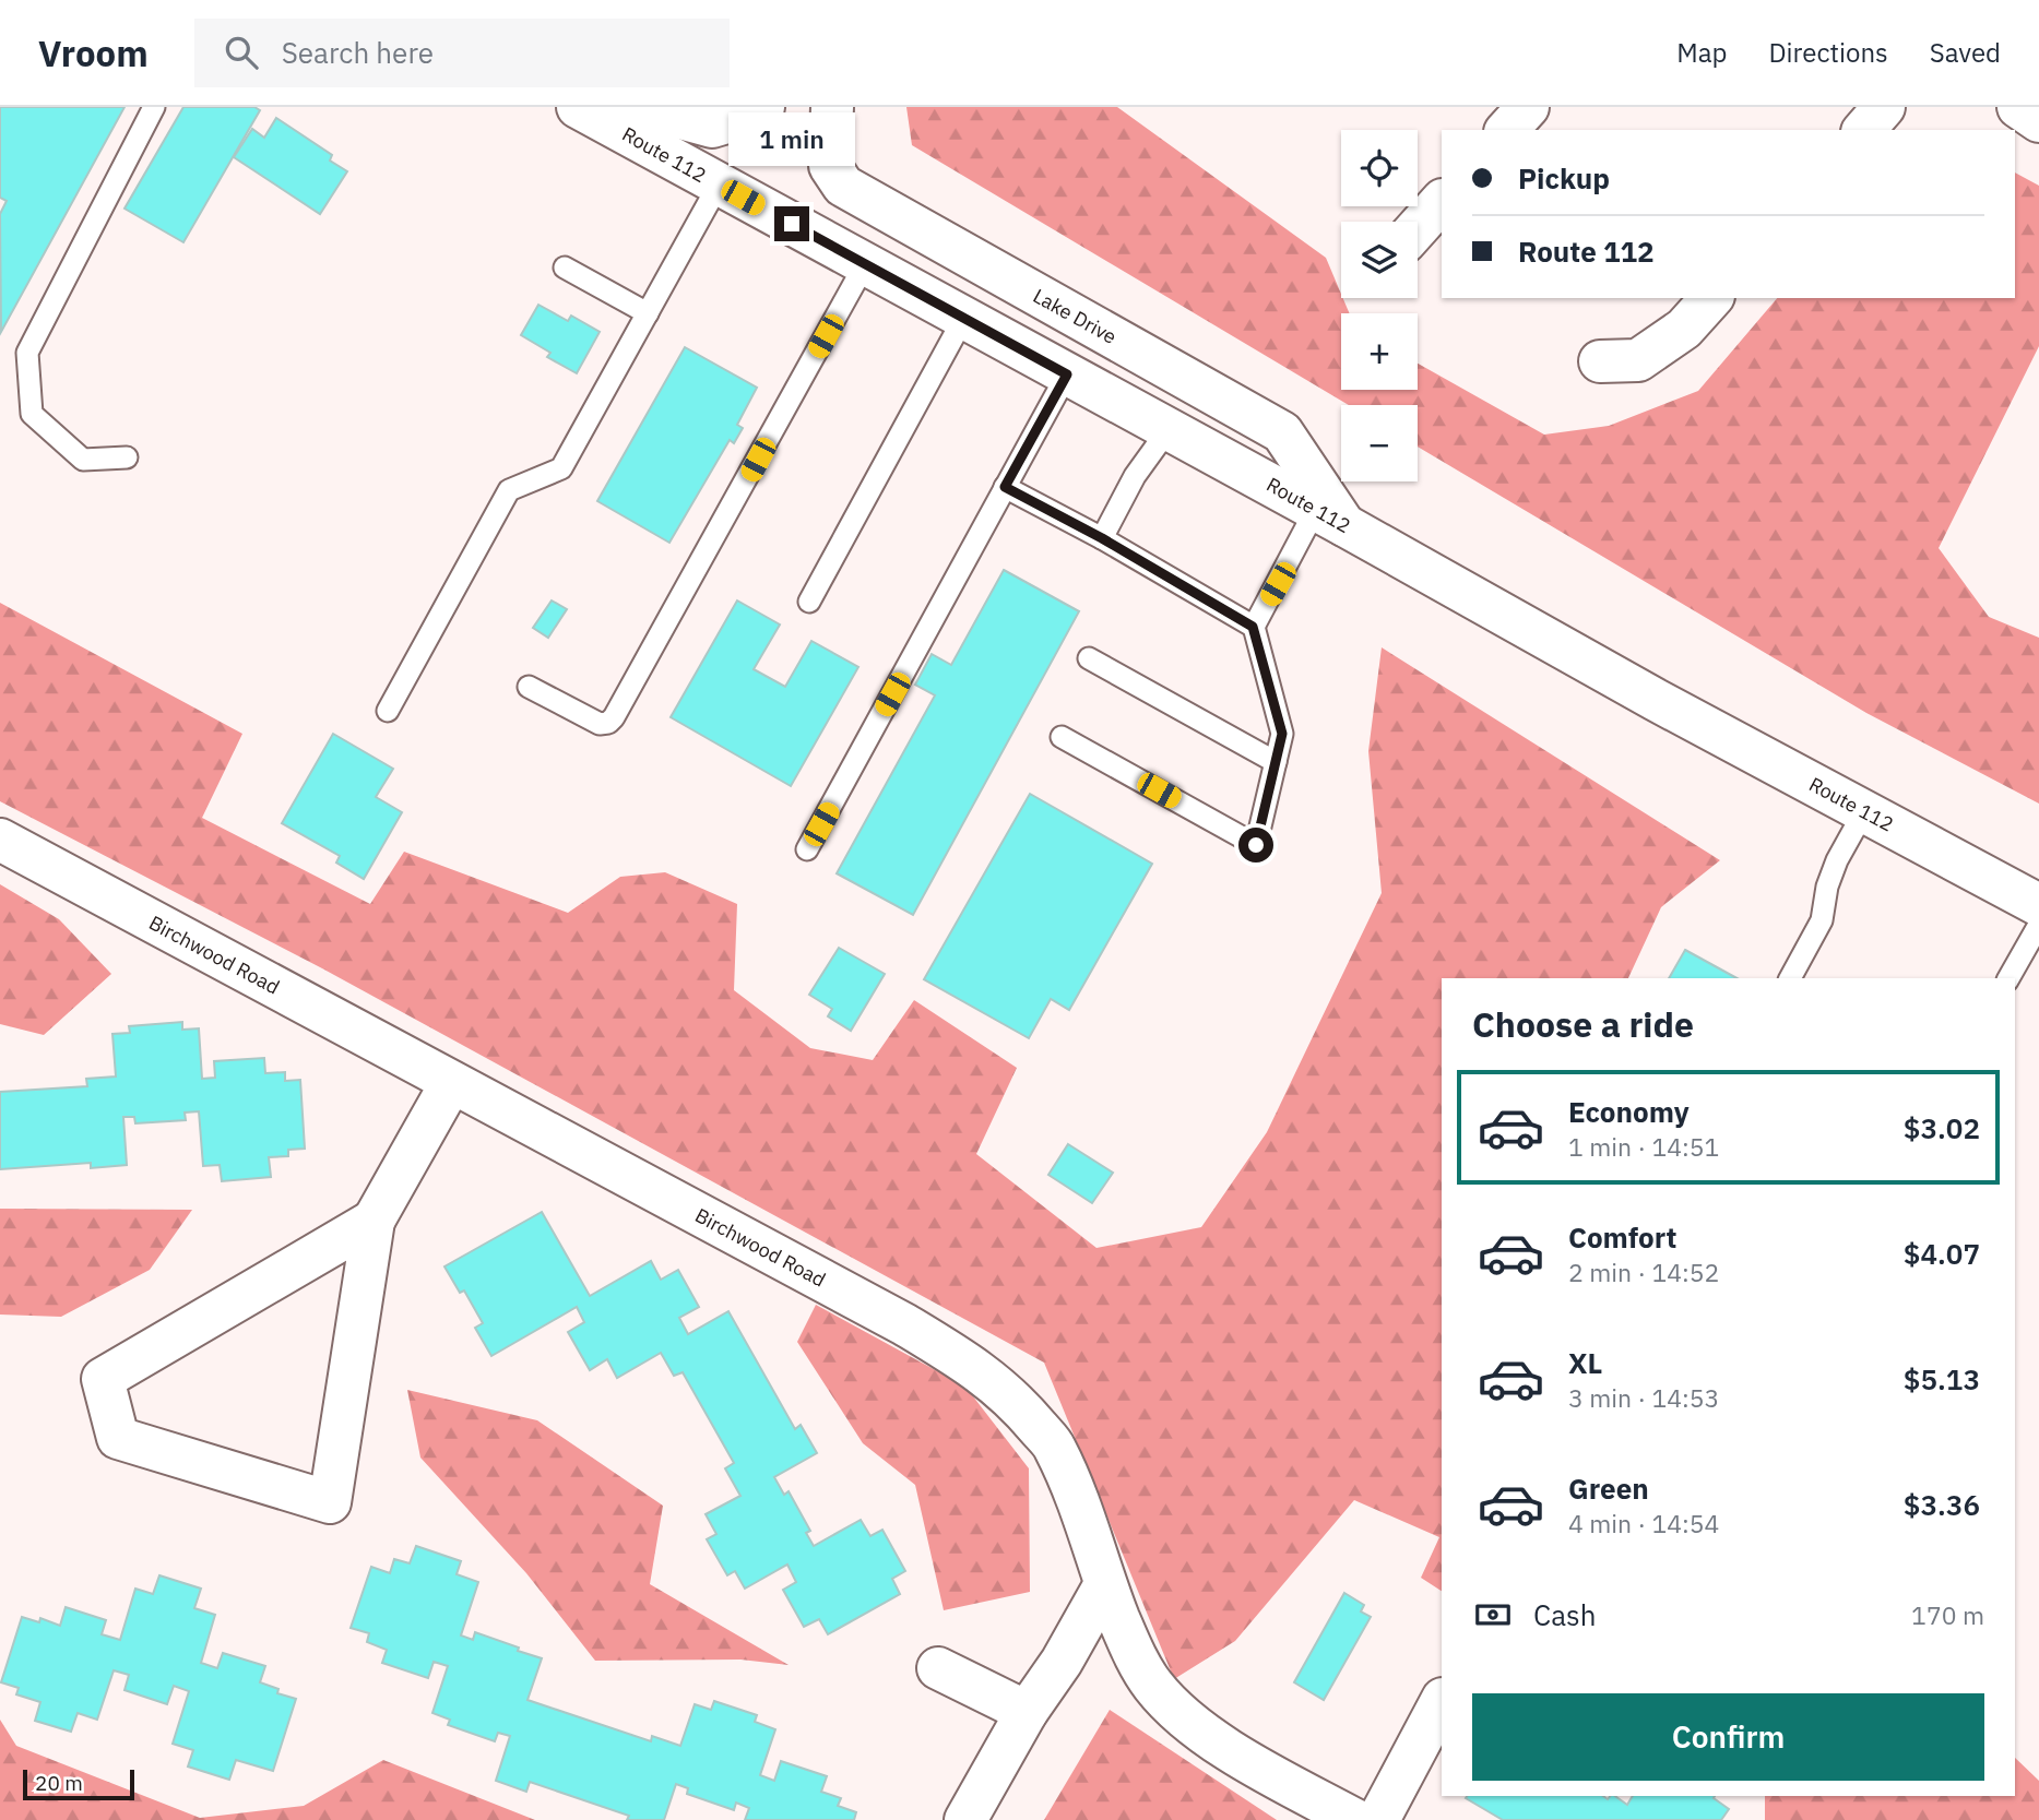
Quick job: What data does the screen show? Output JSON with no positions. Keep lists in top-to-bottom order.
{
  "streets": {
    "street": ["Route 112", "Lake Drive", "Birchwood Road"]
  },
  "crossings": [
    ["Route 112", "Lake Drive"]
  ],
  "scale_bar": "20 m",
  "page": {
    "header": "Vroom",
    "search": "Search here",
    "nav": ["Map", "Directions", "Saved"],
    "bubble": "1 min",
    "map_buttons": ["+", "−"],
    "banner": ["Pickup", "Route 112"],
    "heading": "Choose a ride",
    "list": [
      {
        "name": "Economy",
        "note": "1 min · 14:51",
        "value": "$3.02"
      },
      {
        "name": "Comfort",
        "note": "2 min · 14:52",
        "value": "$4.07"
      },
      {
        "name": "XL",
        "note": "3 min · 14:53",
        "value": "$5.13"
      },
      {
        "name": "Green",
        "note": "4 min · 14:54",
        "value": "$3.36"
      }
    ],
    "pay": ["Cash", "170 m"],
    "buttons": "Confirm",
    "scale": "20 m"
  }
}
